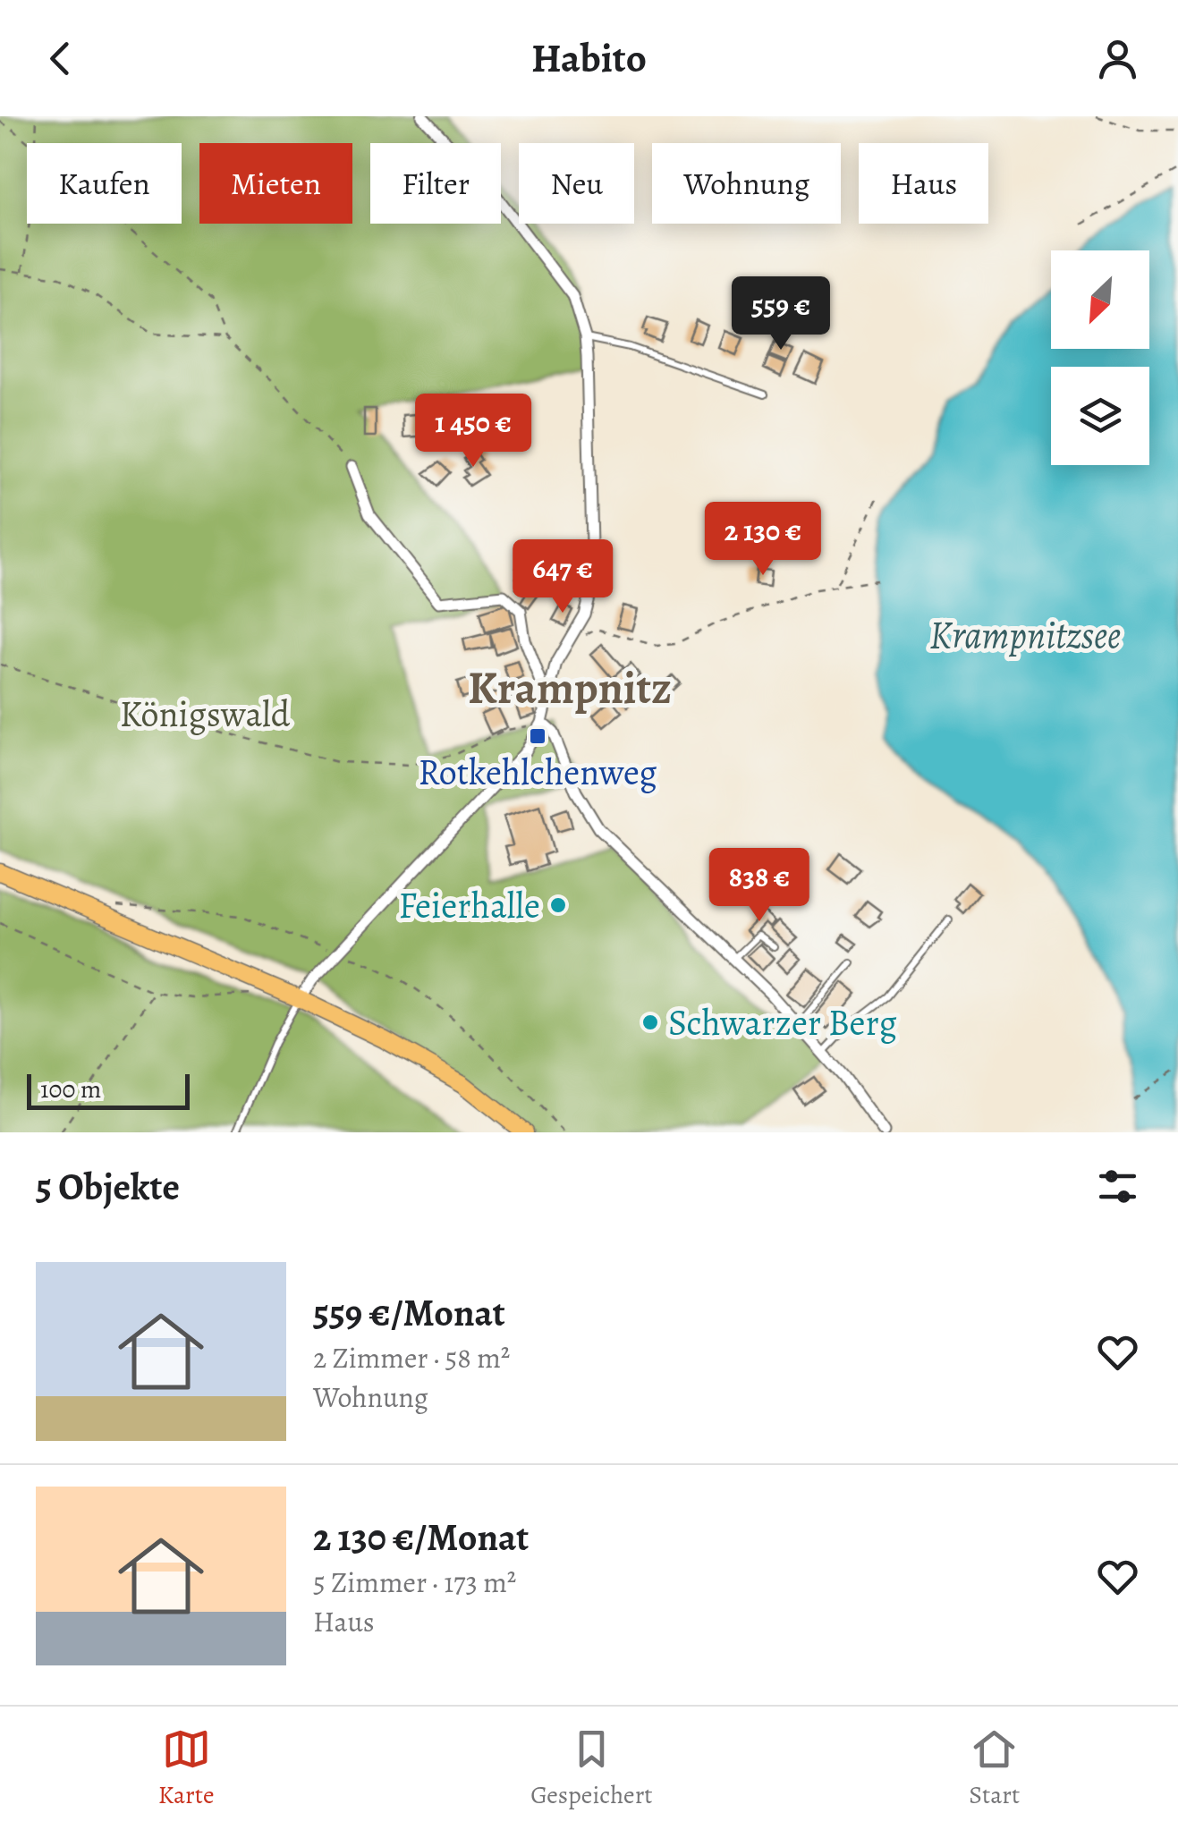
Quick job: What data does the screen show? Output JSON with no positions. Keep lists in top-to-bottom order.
{
  "districts": ["Krampnitz"],
  "water": ["Krampnitzsee"],
  "parks": ["Königswald"],
  "places": {
    "transit": ["Rotkehlchenweg"],
    "other": ["Feierhalle", "Schwarzer Berg"]
  },
  "scale_bar": "100 m",
  "north": "bottom left",
  "page": {
    "header": "Habito",
    "chip": [
      "Kaufen",
      "Mieten",
      "Filter",
      "Neu",
      "Wohnung",
      "Haus"
    ],
    "price": [
      "559 €",
      "1 450 €",
      "2 130 €",
      "647 €",
      "838 €"
    ],
    "scale": "100 m",
    "heading": "5 Objekte",
    "list": [
      {
        "name": "559 €/Monat",
        "note": "2 Zimmer · 58 m² · Wohnung"
      },
      {
        "name": "2 130 €/Monat",
        "note": "5 Zimmer · 173 m² · Haus"
      }
    ],
    "tabs": ["Karte", "Gespeichert", "Start"]
  }
}
